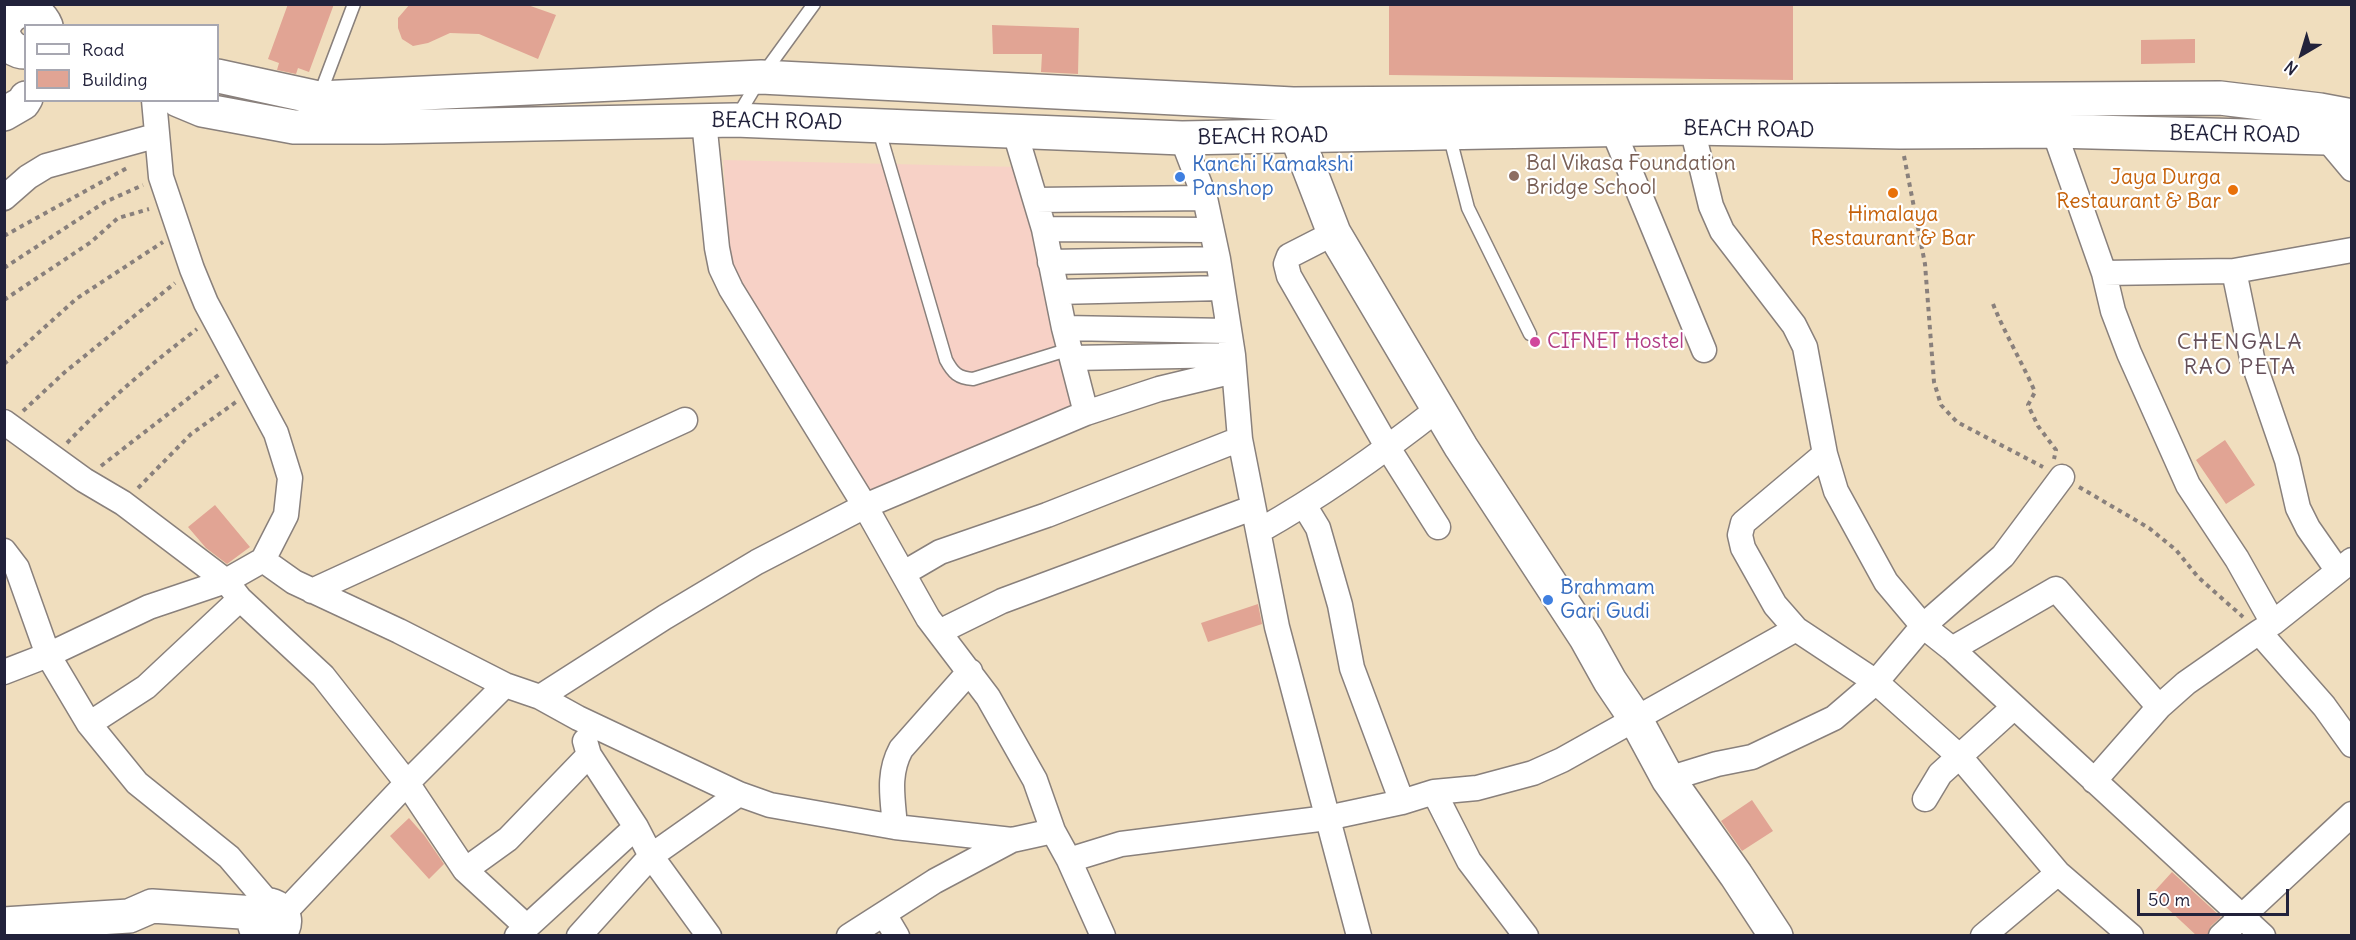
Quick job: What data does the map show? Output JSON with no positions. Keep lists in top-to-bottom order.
{
  "streets": {
    "main road": ["BEACH ROAD"]
  },
  "districts": ["CHENGALA RAO PETA"],
  "places": [
    "Bal Vikasa Foundation Bridge School",
    "Kanchi Kamakshi Panshop",
    "Jaya Durga Restaurant & Bar",
    "Himalaya Restaurant & Bar",
    "CIFNET Hostel",
    "Brahmam Gari Gudi"
  ],
  "legend": ["Road", "Building"],
  "scale_bar": "50 m",
  "north": "bottom left"
}
